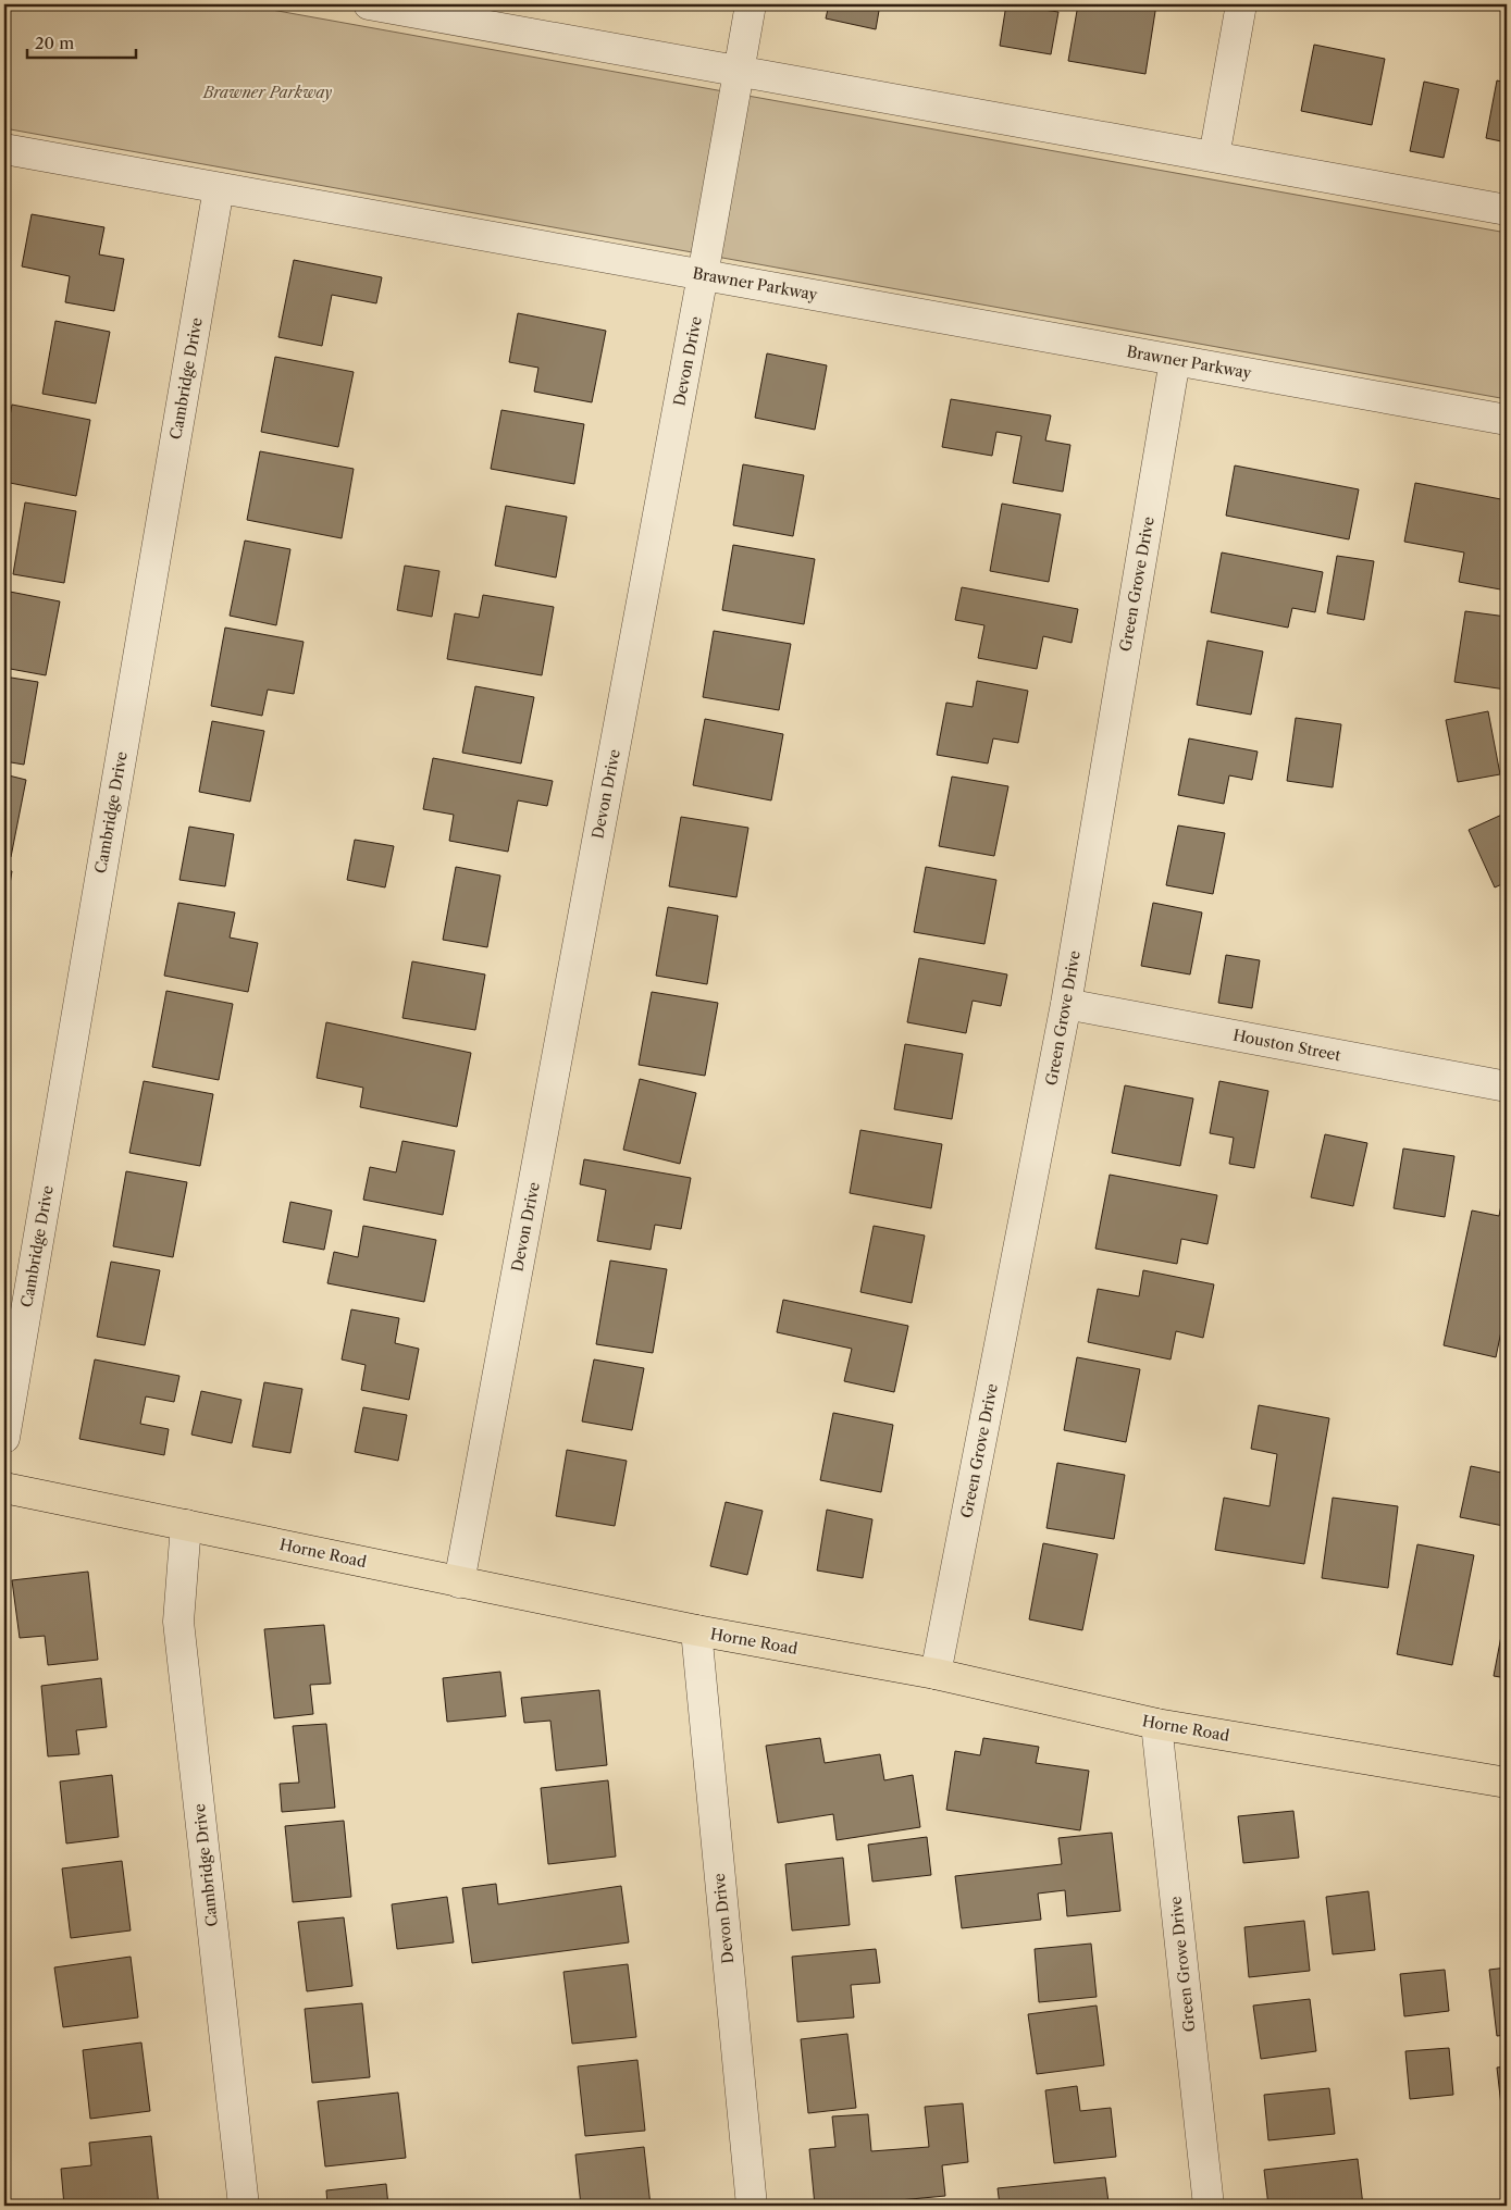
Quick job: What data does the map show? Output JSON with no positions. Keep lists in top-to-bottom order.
{
  "streets": {
    "main road": ["Horne Road"],
    "street": [
      "Brawner Parkway",
      "Devon Drive",
      "Cambridge Drive",
      "Green Grove Drive",
      "Houston Street"
    ]
  },
  "crossings": [
    ["Brawner Parkway", "Devon Drive"],
    ["Brawner Parkway", "Cambridge Drive"],
    ["Brawner Parkway", "Green Grove Drive"],
    ["Devon Drive", "Horne Road"],
    ["Cambridge Drive", "Horne Road"],
    ["Green Grove Drive", "Houston Street"],
    ["Green Grove Drive", "Horne Road"]
  ],
  "parks": ["Brawner Parkway"],
  "scale_bar": "20 m"
}
